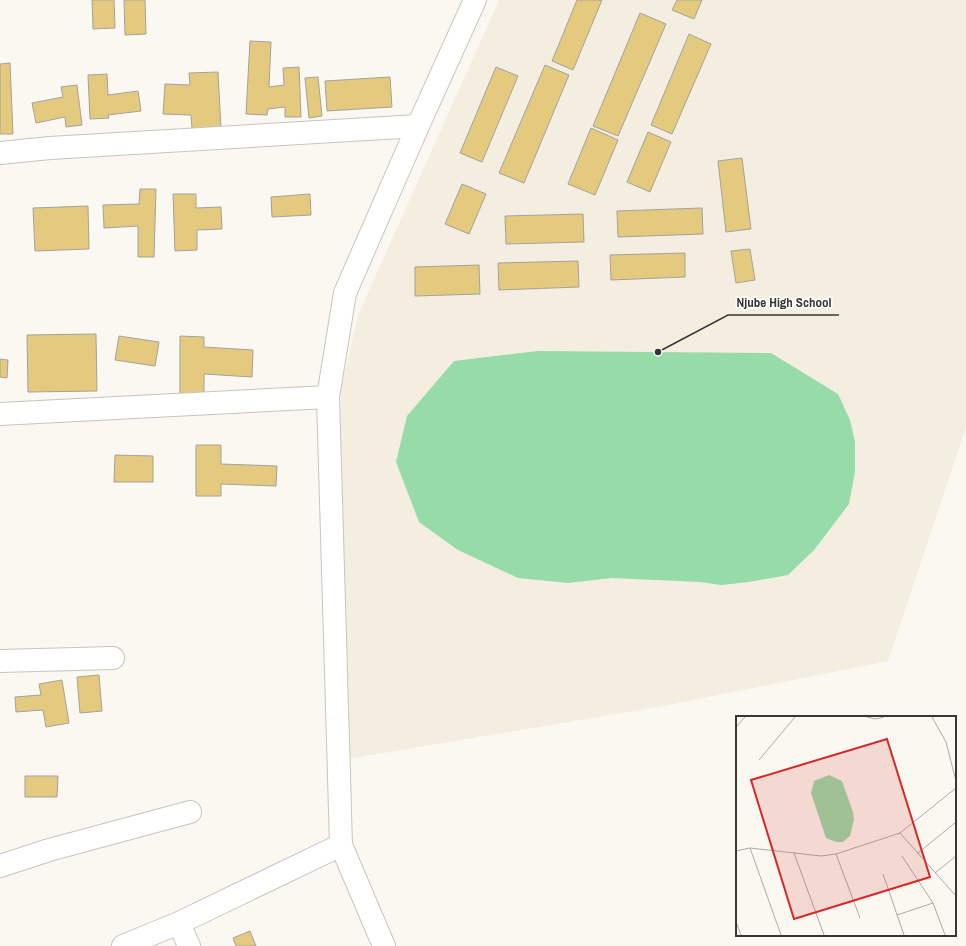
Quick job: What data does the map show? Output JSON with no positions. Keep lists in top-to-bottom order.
{
  "places": ["Njube High School"]
}
